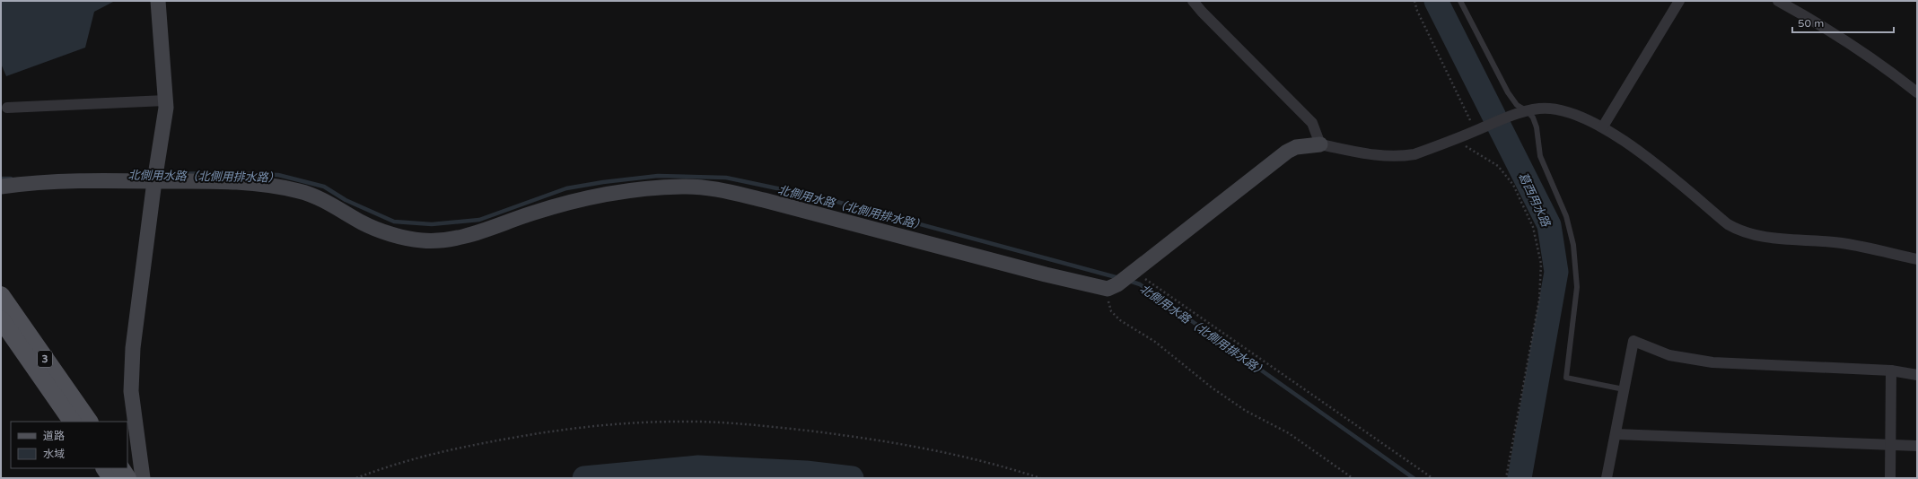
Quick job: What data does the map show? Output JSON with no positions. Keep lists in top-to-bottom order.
{
  "streets": {
    "main road": ["3"]
  },
  "water": ["北側用水路（北側用排水路）", "葛西用水路"],
  "legend": ["道路", "水域"],
  "scale_bar": "50 m"
}
